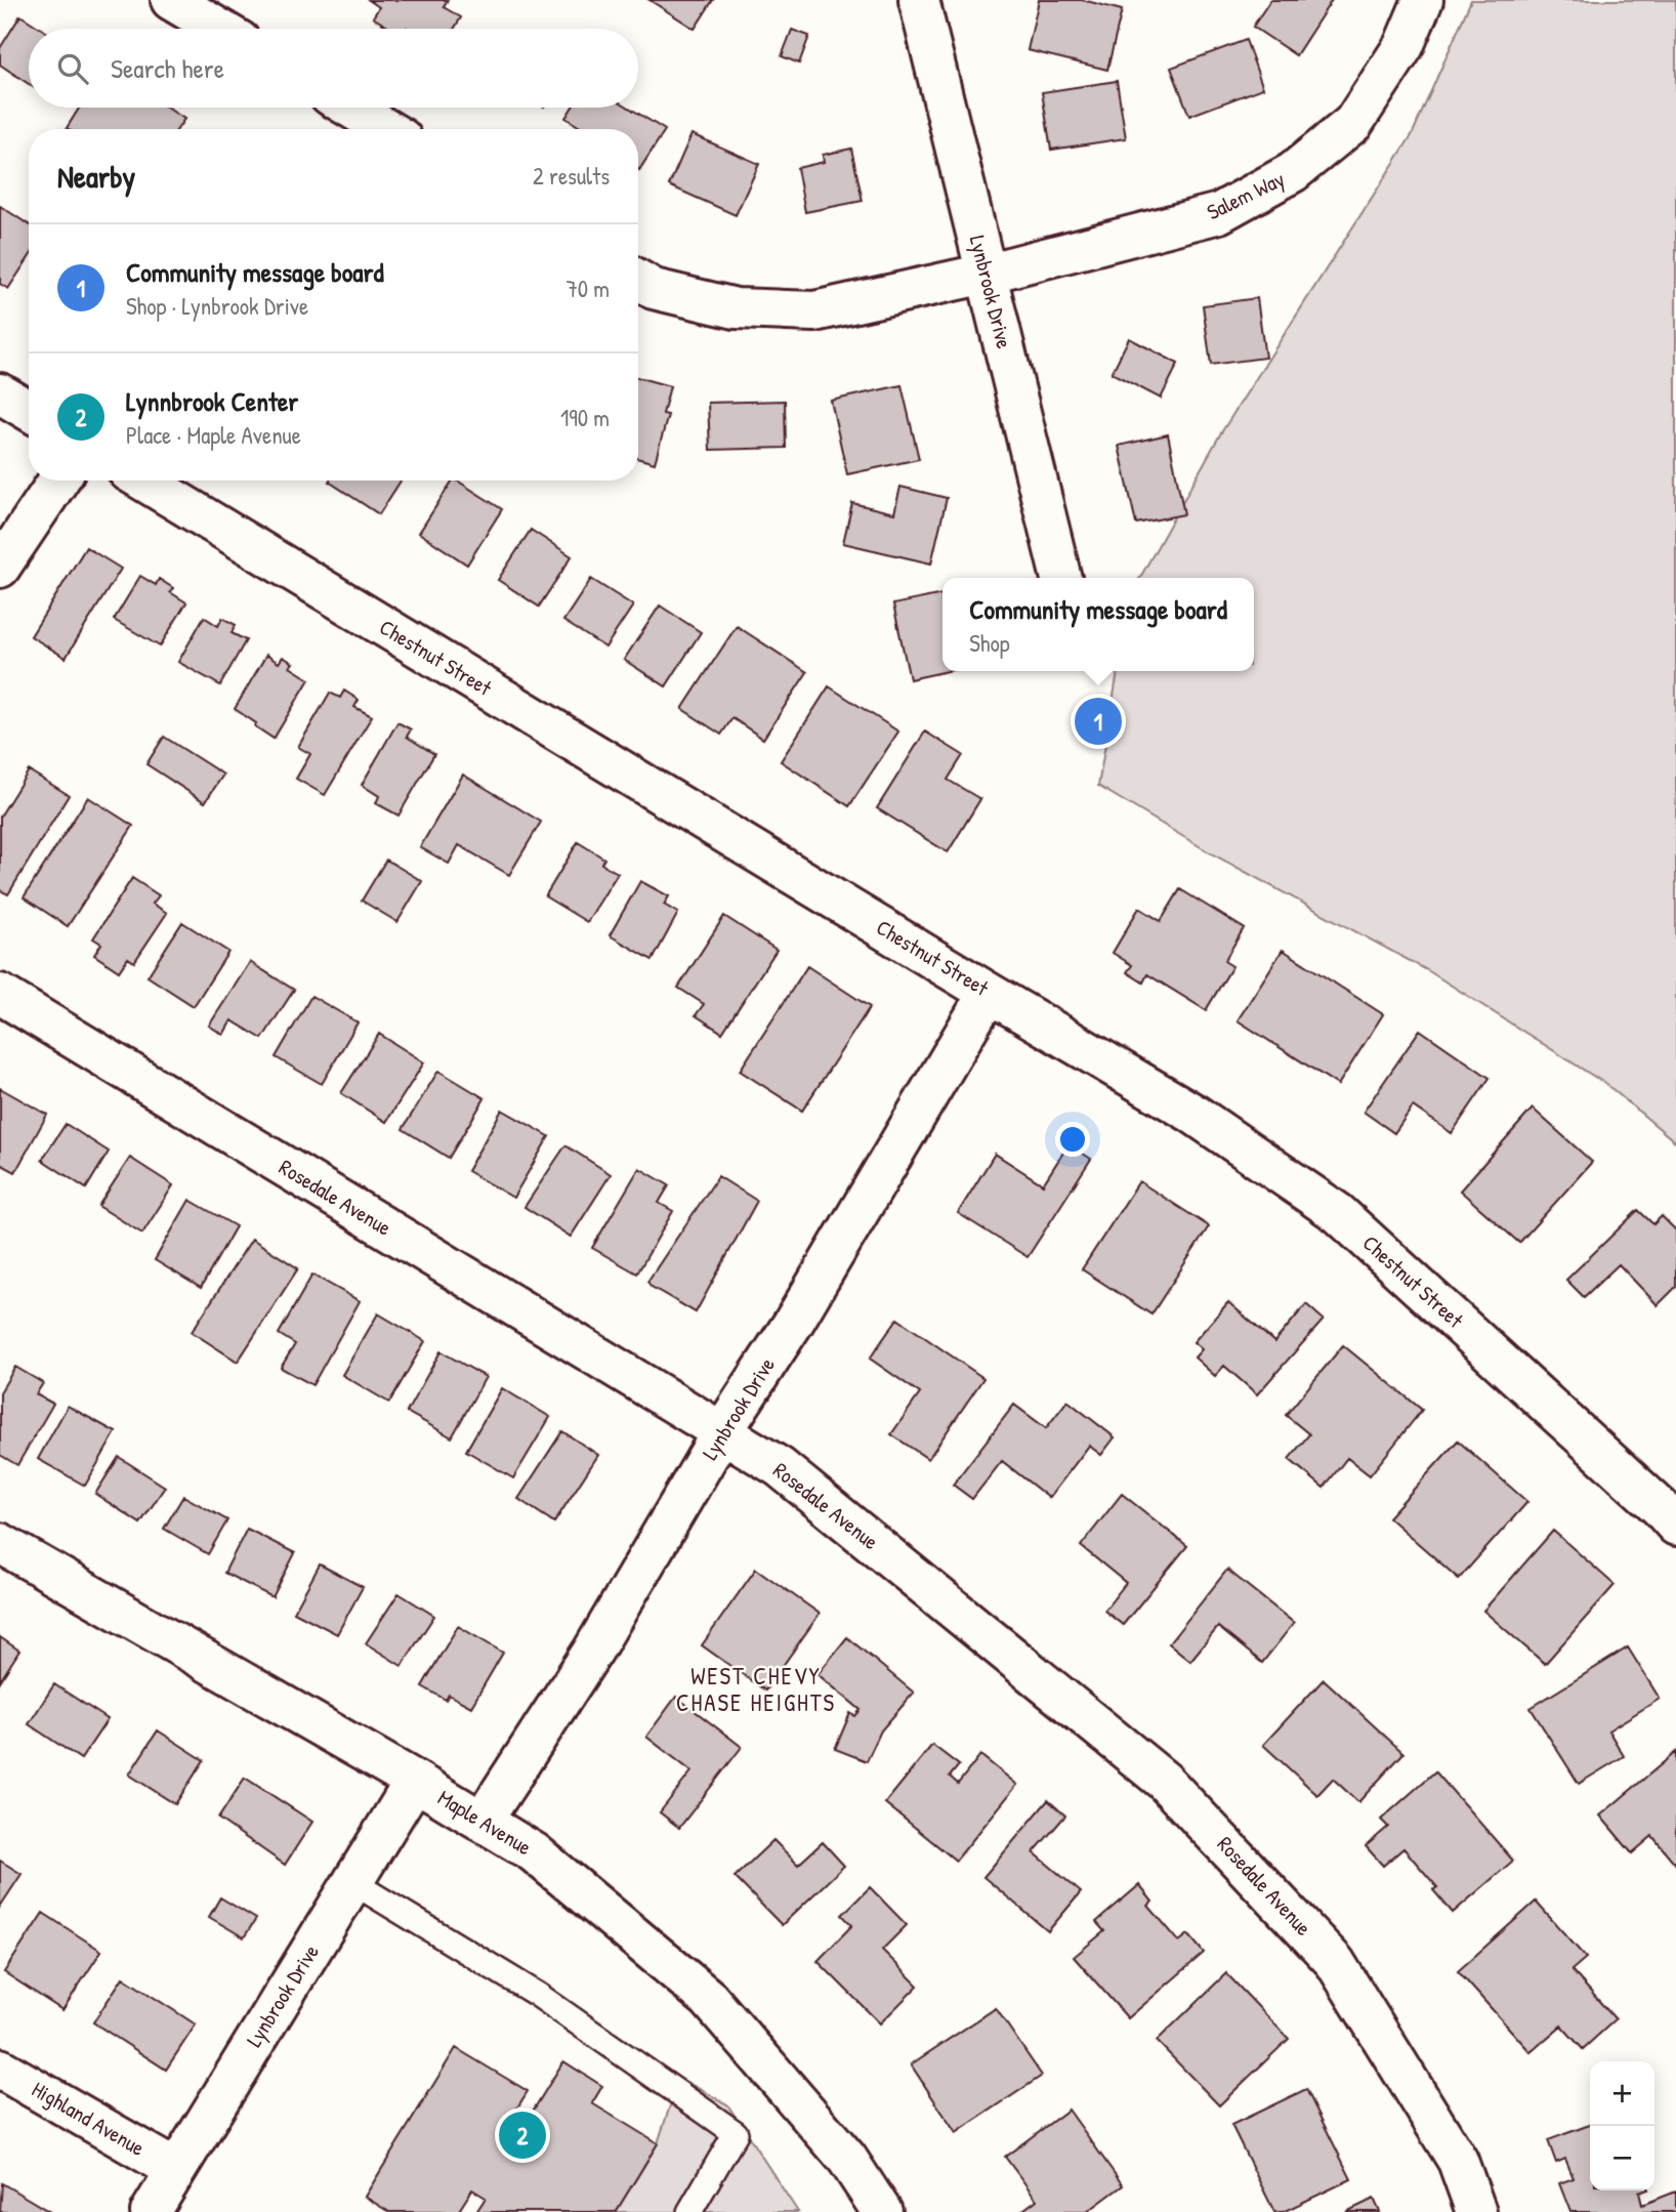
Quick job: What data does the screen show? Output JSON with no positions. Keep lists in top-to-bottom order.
{
  "streets": {
    "street": [
      "Salem Way",
      "Lynbrook Drive",
      "Chestnut Street",
      "Rosedale Avenue",
      "Maple Avenue",
      "Highland Avenue"
    ]
  },
  "crossings": [
    ["Salem Way", "Lynbrook Drive"],
    ["Lynbrook Drive", "Chestnut Street"],
    ["Lynbrook Drive", "Rosedale Avenue"],
    ["Lynbrook Drive", "Maple Avenue"],
    ["Lynbrook Drive", "Highland Avenue"]
  ],
  "districts": ["WEST CHEVY CHASE HEIGHTS"],
  "page": {
    "search": "Search here",
    "heading": ["Nearby", "2 results"],
    "list": [
      {
        "mark": "1",
        "name": "Community message board",
        "note": "Shop · Lynbrook Drive",
        "value": "70 m"
      },
      {
        "mark": "2",
        "name": "Lynnbrook Center",
        "note": "Place · Maple Avenue",
        "value": "190 m"
      }
    ],
    "popup": ["Community message board", "Shop"],
    "pins": ["1", "2"],
    "map_buttons": ["+", "−"]
  }
}
